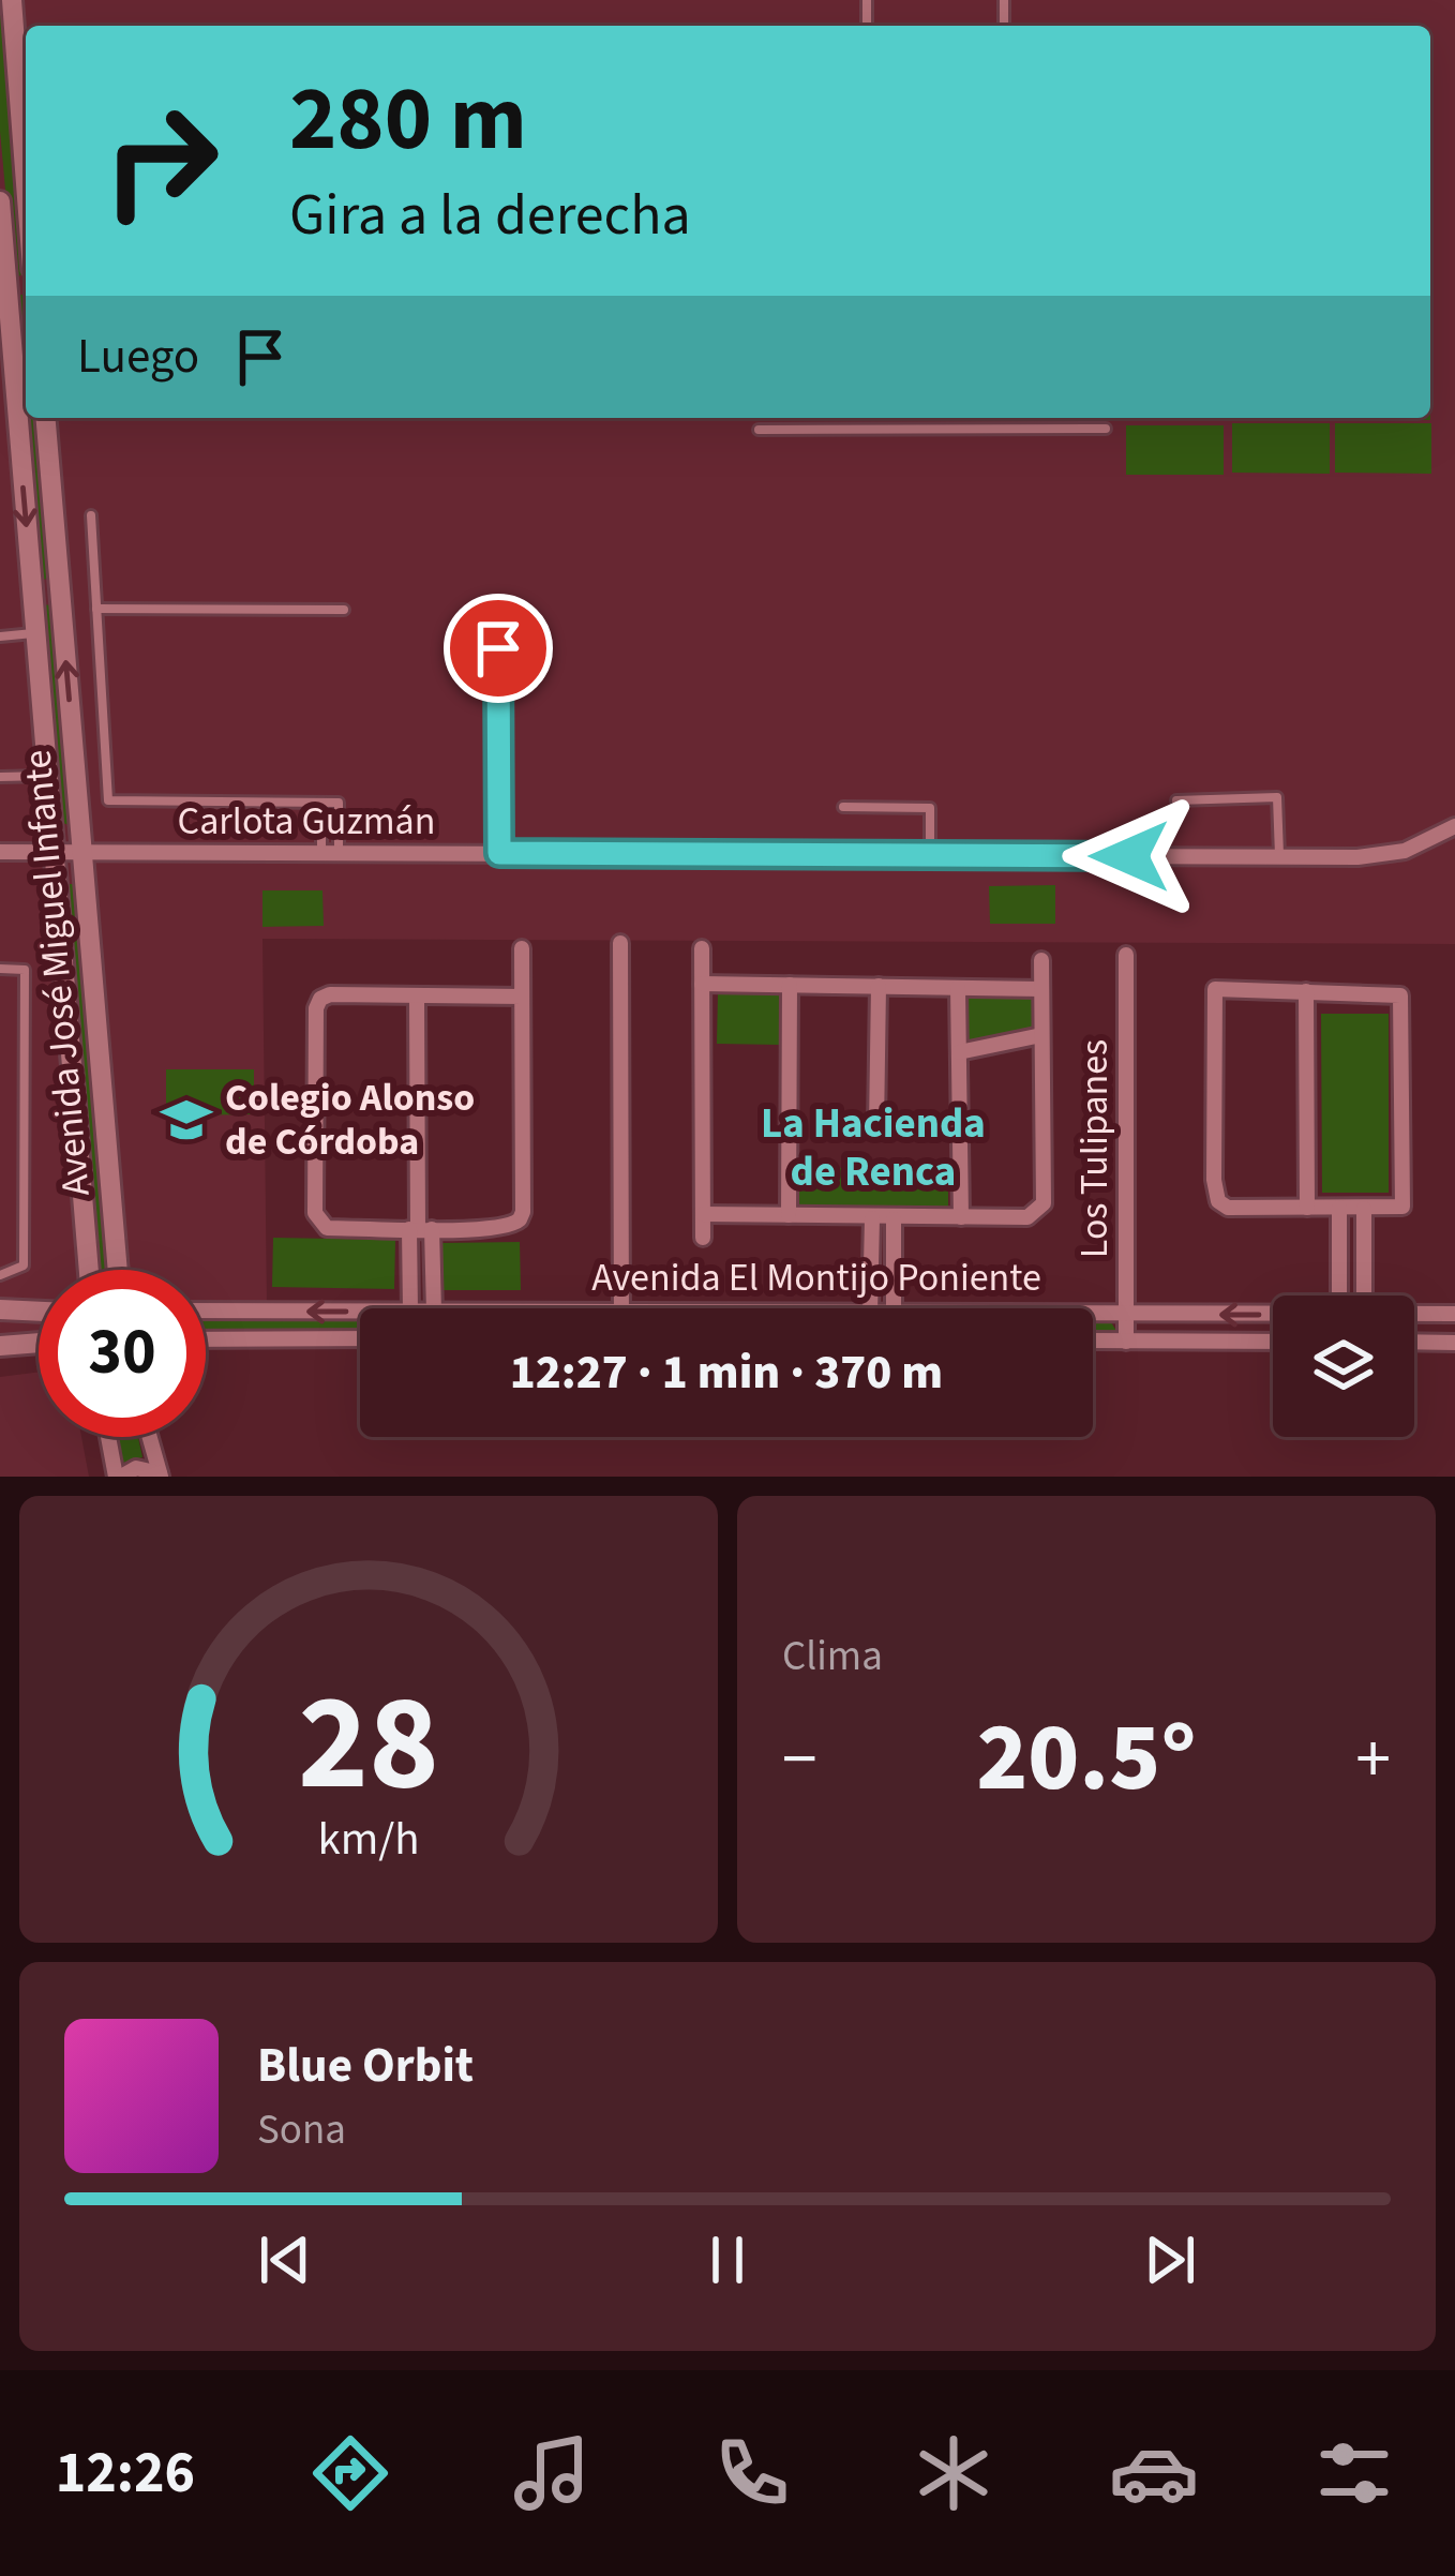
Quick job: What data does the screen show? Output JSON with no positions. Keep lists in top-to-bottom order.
{
  "streets": {
    "street": [
      "Carlota Guzmán",
      "Avenida José Miguel Infante",
      "Los Tulipanes",
      "Avenida El Montijo Poniente"
    ]
  },
  "crossings": [
    ["Carlota Guzmán", "Avenida José Miguel Infante"],
    ["Los Tulipanes", "Avenida El Montijo Poniente"]
  ],
  "districts": ["La Hacienda de Renca"],
  "places": {
    "school or university": ["Colegio Alonso de Córdoba"]
  },
  "page": {
    "turn": ["280 m", "Gira a la derecha"],
    "then": "Luego",
    "limit": "30",
    "trip": "12:27 · 1 min · 370 m",
    "tile": "Clima",
    "heat": ["−", "20.5°", "+"],
    "song": ["Blue Orbit", "Sona"],
    "tabs": "12:26",
    "gauge": ["28", "km/h"]
  }
}
